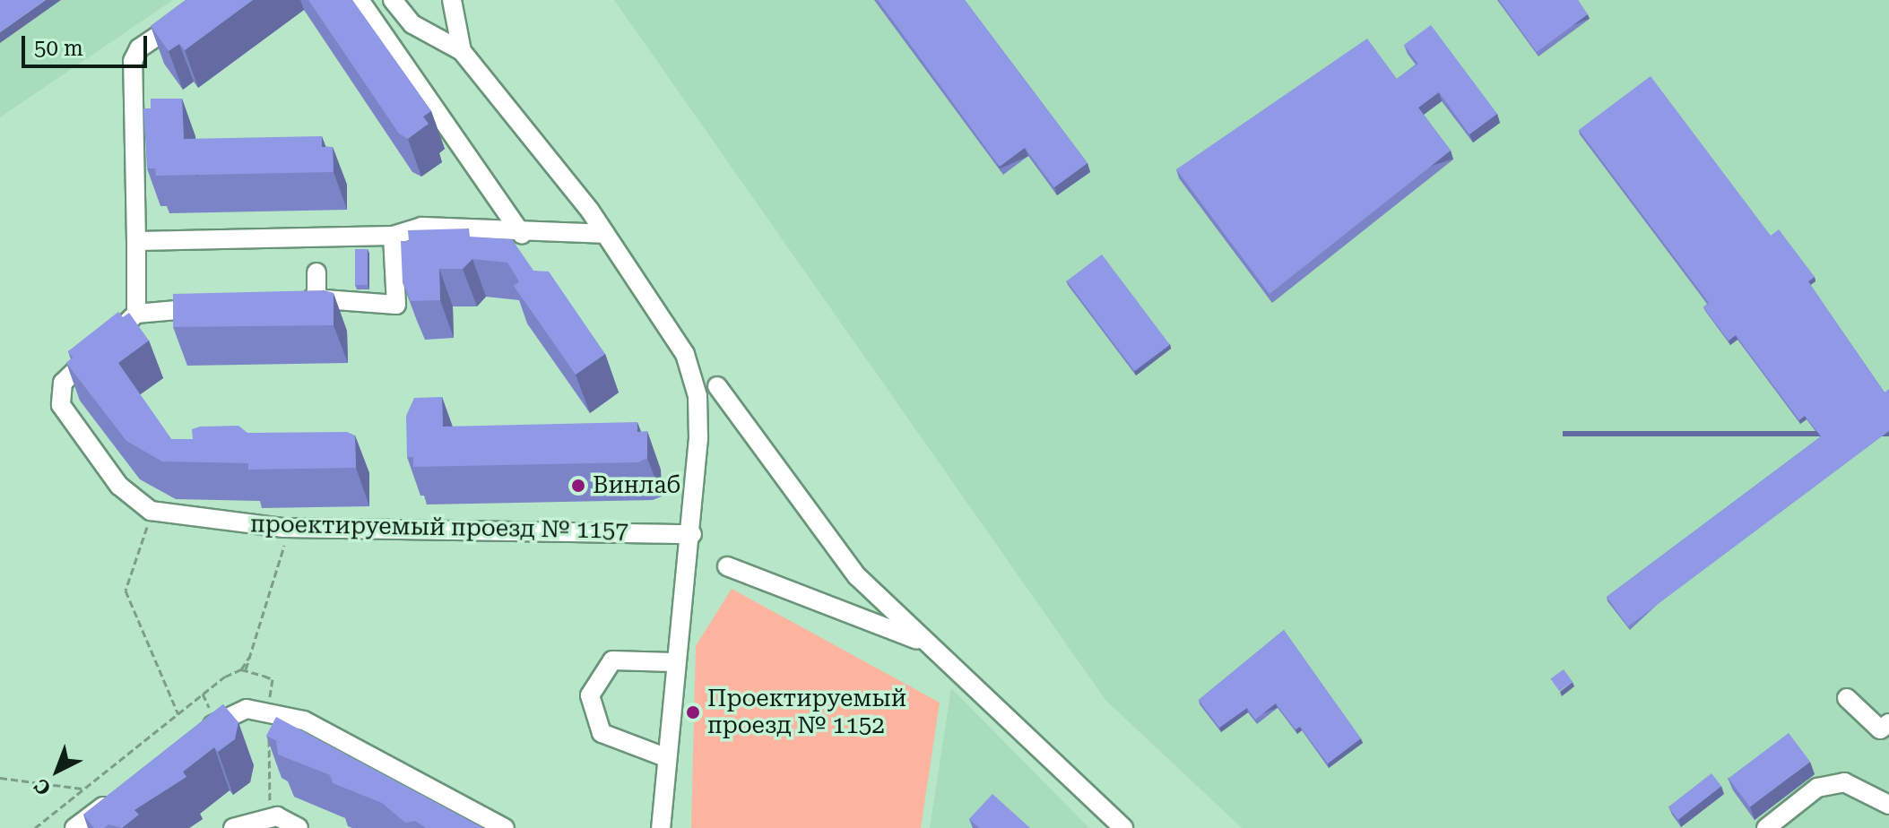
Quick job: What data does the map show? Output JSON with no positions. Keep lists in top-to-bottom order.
{
  "streets": {
    "street": ["проектируемый проезд № 1157"]
  },
  "places": ["Винлаб", "Проектируемый проезд № 1152"],
  "scale_bar": "50 m",
  "north": "bottom left"
}
